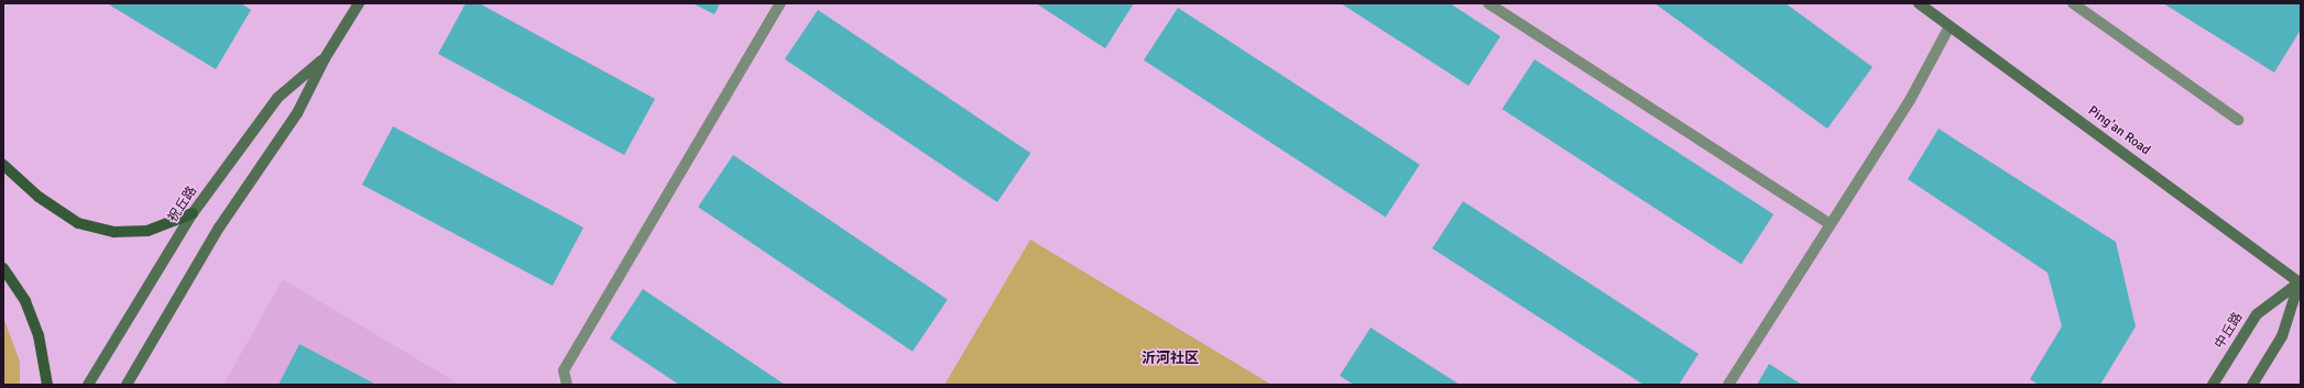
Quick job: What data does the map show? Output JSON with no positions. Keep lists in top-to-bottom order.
{
  "streets": {
    "street": ["Ping'an Road", "祝丘路", "中丘路"]
  },
  "crossings": [
    ["Ping'an Road", "中丘路"]
  ],
  "districts": ["沂河社区"]
}
